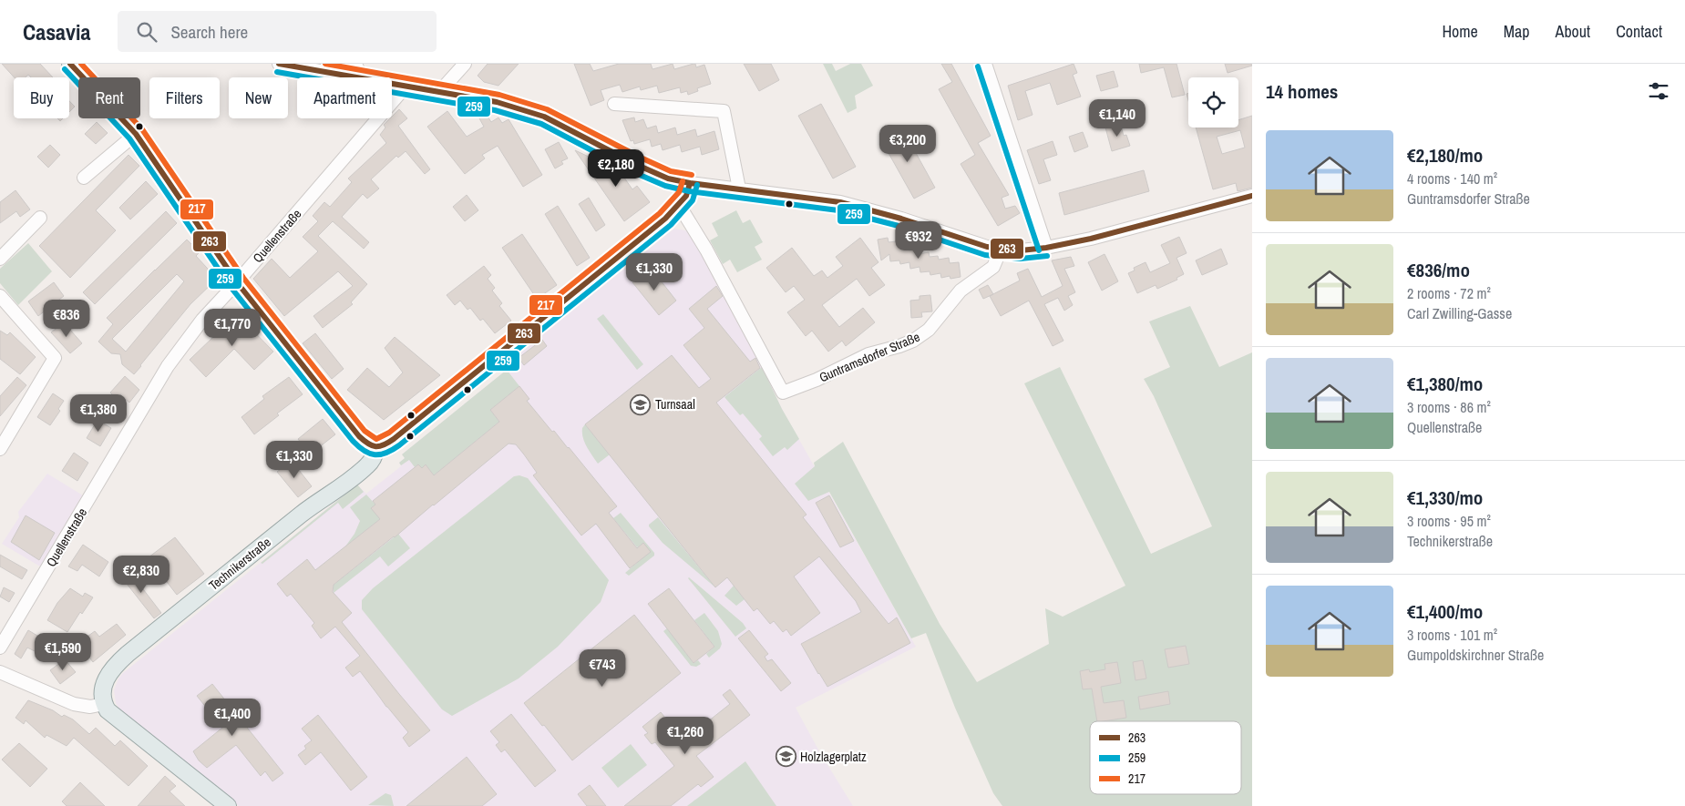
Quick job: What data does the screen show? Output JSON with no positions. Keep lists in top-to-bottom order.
{
  "streets": {
    "main road": ["Technikerstraße"],
    "street": ["Quellenstraße", "Guntramsdorfer Straße"]
  },
  "places": {
    "school or university": ["Turnsaal", "Holzlagerplatz"]
  },
  "lines": ["transit line 263", "transit line 217", "transit line 259"],
  "legend": ["263", "259", "217"],
  "page": {
    "header": "Casavia",
    "search": "Search here",
    "nav": [
      "Home",
      "Map",
      "About",
      "Contact"
    ],
    "heading": "14 homes",
    "chip": [
      "Buy",
      "Rent",
      "Filters",
      "New",
      "Apartment"
    ],
    "price": [
      "€1,140",
      "€3,200",
      "€2,180",
      "€932",
      "€1,330",
      "€836",
      "€1,770",
      "€1,380",
      "€1,330",
      "€2,830",
      "€1,590",
      "€743",
      "€1,400",
      "€1,260"
    ],
    "list": [
      {
        "name": "€2,180/mo",
        "note": "4 rooms · 140 m² · Guntramsdorfer Straße"
      },
      {
        "name": "€836/mo",
        "note": "2 rooms · 72 m² · Carl Zwilling-Gasse"
      },
      {
        "name": "€1,380/mo",
        "note": "3 rooms · 86 m² · Quellenstraße"
      },
      {
        "name": "€1,330/mo",
        "note": "3 rooms · 95 m² · Technikerstraße"
      },
      {
        "name": "€1,400/mo",
        "note": "3 rooms · 101 m² · Gumpoldskirchner Straße"
      }
    ]
  }
}
